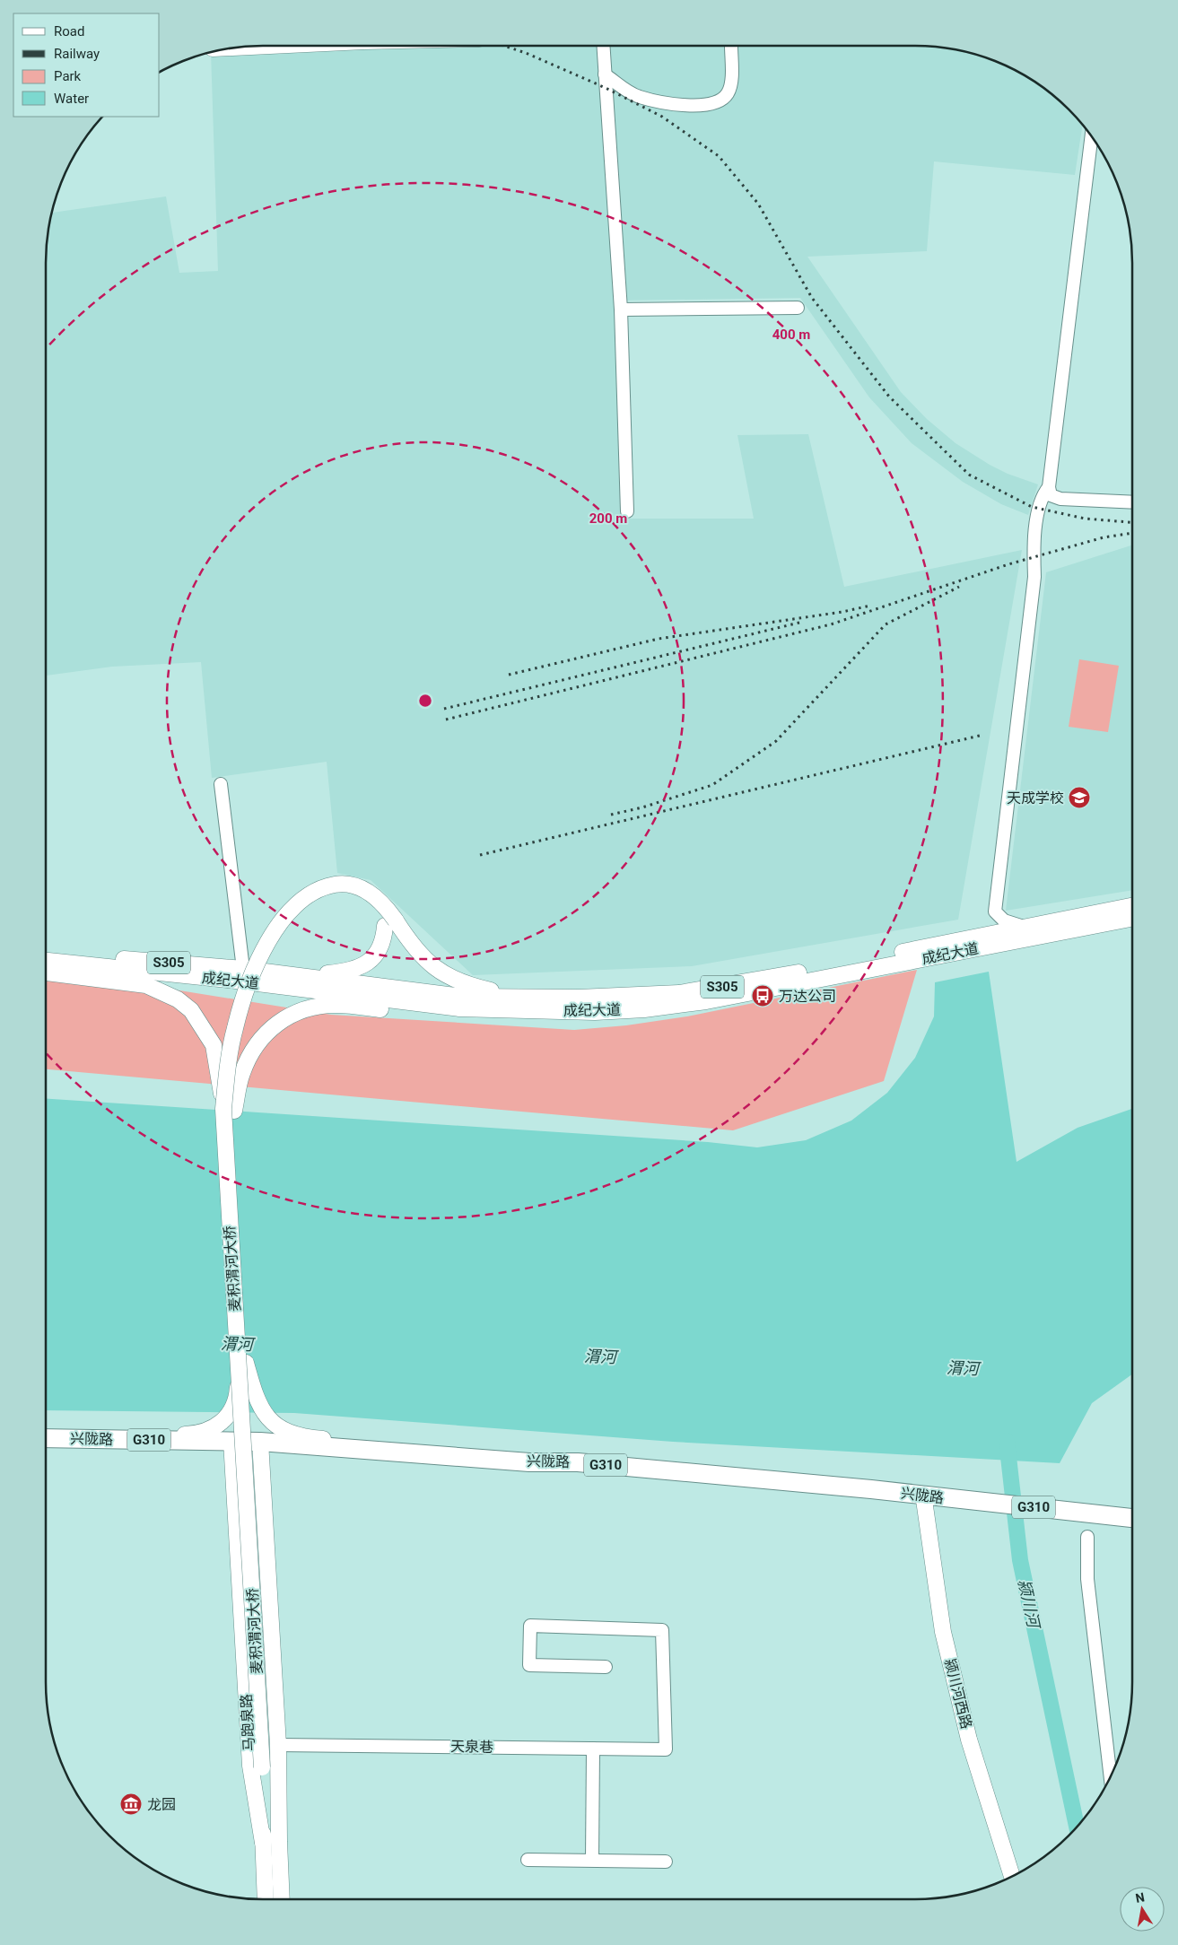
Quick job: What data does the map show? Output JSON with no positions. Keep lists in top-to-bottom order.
{
  "streets": {
    "highway": ["兴陇路", "G310"],
    "main road": [
      "成纪大道",
      "S305",
      "麦积渭河大桥",
      "颍川河西路",
      "马跑泉路"
    ],
    "street": ["天泉巷"]
  },
  "crossings": [
    ["成纪大道", "麦积渭河大桥"],
    ["麦积渭河大桥", "马跑泉路"],
    ["兴陇路", "G310"],
    ["兴陇路", "颍川河西路"],
    ["兴陇路", "马跑泉路"],
    ["马跑泉路", "天泉巷"]
  ],
  "water": ["渭河", "颍川河"],
  "places": {
    "school or university": ["天成学校"],
    "bus stop": ["万达公司"],
    "museum": ["龙园"]
  },
  "legend": [
    "Road",
    "Railway",
    "Park",
    "Water"
  ],
  "north": "top",
  "rings": ["400 m", "200 m"]
}
